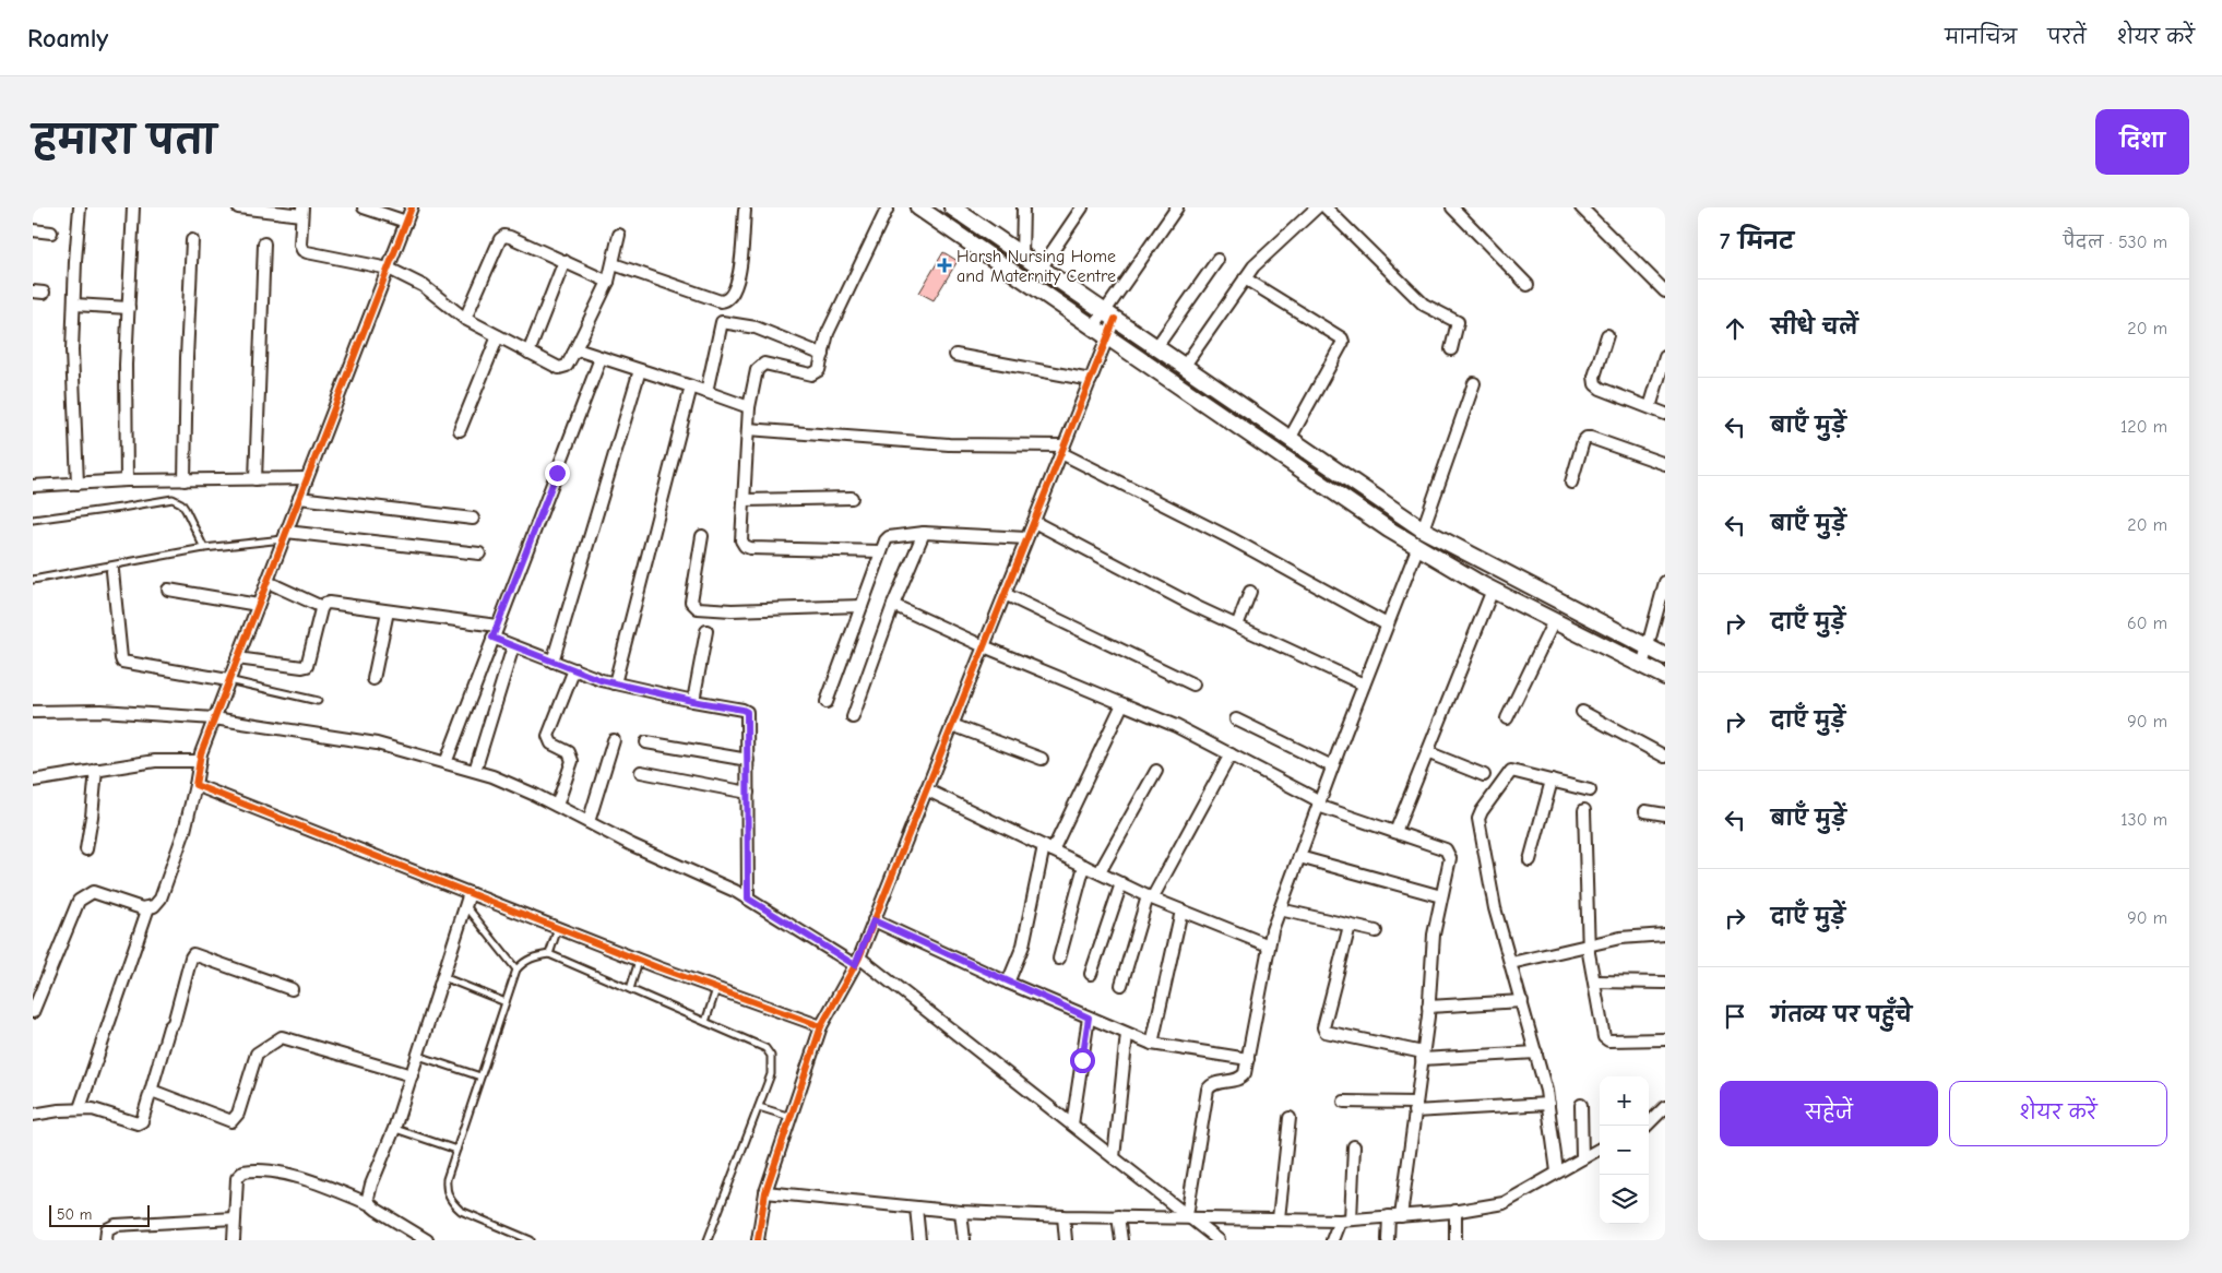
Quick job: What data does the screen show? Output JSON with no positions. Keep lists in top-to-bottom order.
{
  "places": {
    "health": ["Harsh Nursing Home and Maternity Centre"]
  },
  "scale_bar": "50 m",
  "page": {
    "header": "Roamly",
    "nav": ["मानचित्र", "परतें", "शेयर करें"],
    "title": "हमारा पता",
    "buttons": [
      "दिशा",
      ["सहेजें", "शेयर करें"]
    ],
    "heading": ["7 मिनट", "पैदल · 530 m"],
    "list": [
      ["सीधे चलें", "20 m"],
      ["बाएँ मुड़ें", "120 m"],
      ["बाएँ मुड़ें", "20 m"],
      ["दाएँ मुड़ें", "60 m"],
      ["दाएँ मुड़ें", "90 m"],
      ["बाएँ मुड़ें", "130 m"],
      ["दाएँ मुड़ें", "90 m"],
      "गंतव्य पर पहुँचे"
    ],
    "map_buttons": ["+", "−"],
    "scale": "50 m"
  }
}
